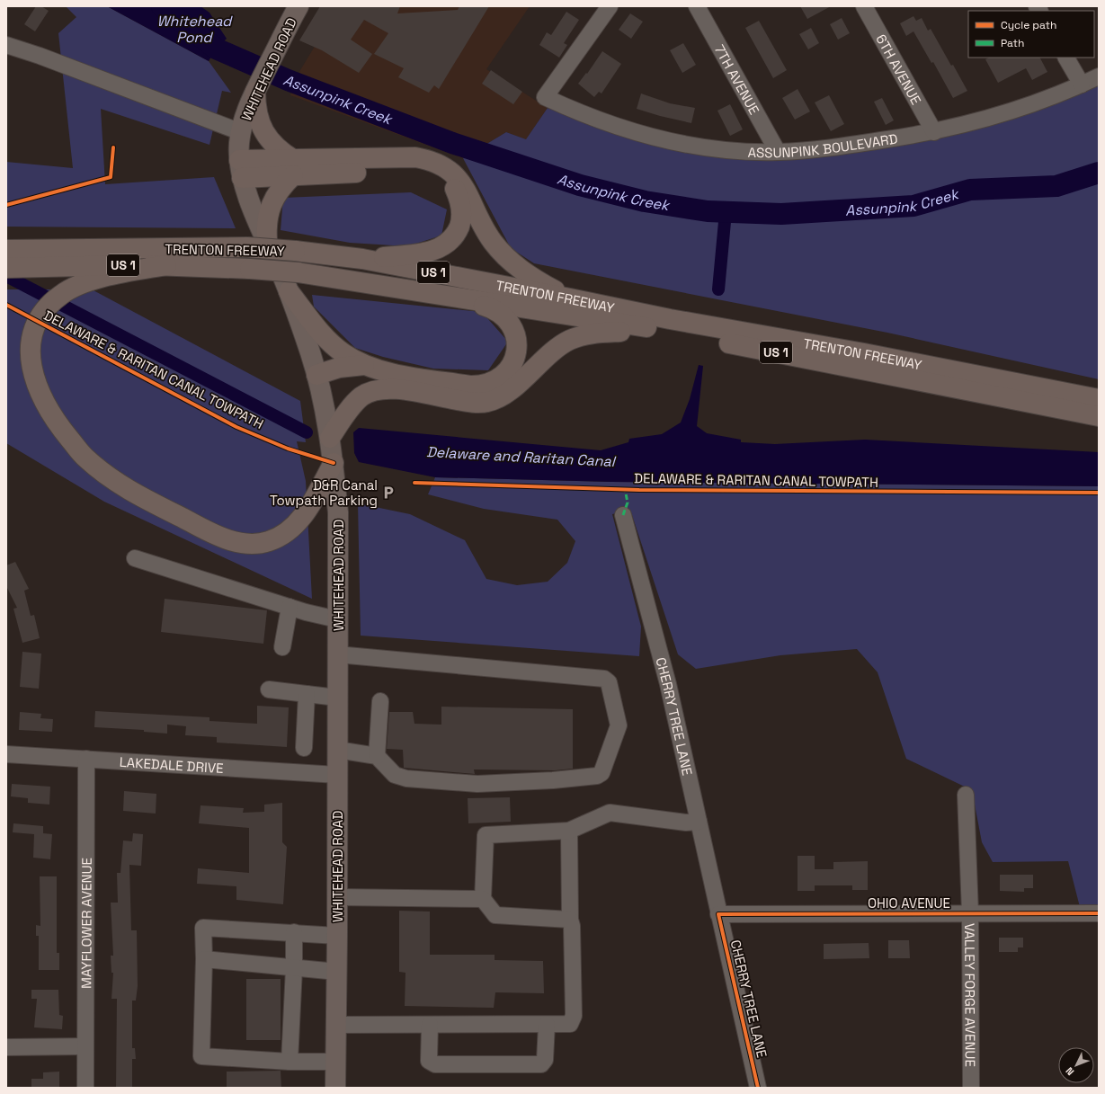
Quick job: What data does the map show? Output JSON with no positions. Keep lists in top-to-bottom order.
{
  "streets": {
    "highway": ["TRENTON FREEWAY", "US 1"],
    "main road": ["WHITEHEAD ROAD"],
    "street": [
      "6TH AVENUE",
      "7TH AVENUE",
      "ASSUNPINK BOULEVARD",
      "CHERRY TREE LANE",
      "LAKEDALE DRIVE",
      "OHIO AVENUE",
      "MAYFLOWER AVENUE",
      "VALLEY FORGE AVENUE"
    ],
    "cycle path": ["DELAWARE & RARITAN CANAL TOWPATH"]
  },
  "crossings": [
    ["WHITEHEAD ROAD", "LAKEDALE DRIVE"],
    ["6TH AVENUE", "ASSUNPINK BOULEVARD"],
    ["7TH AVENUE", "ASSUNPINK BOULEVARD"],
    ["CHERRY TREE LANE", "OHIO AVENUE"],
    ["LAKEDALE DRIVE", "MAYFLOWER AVENUE"],
    ["OHIO AVENUE", "VALLEY FORGE AVENUE"]
  ],
  "water": ["Whitehead Pond", "Assunpink Creek", "Delaware and Raritan Canal"],
  "places": {
    "parking": ["D&R Canal Towpath Parking"]
  },
  "legend": ["Cycle path", "Path"],
  "north": "bottom left"
}
